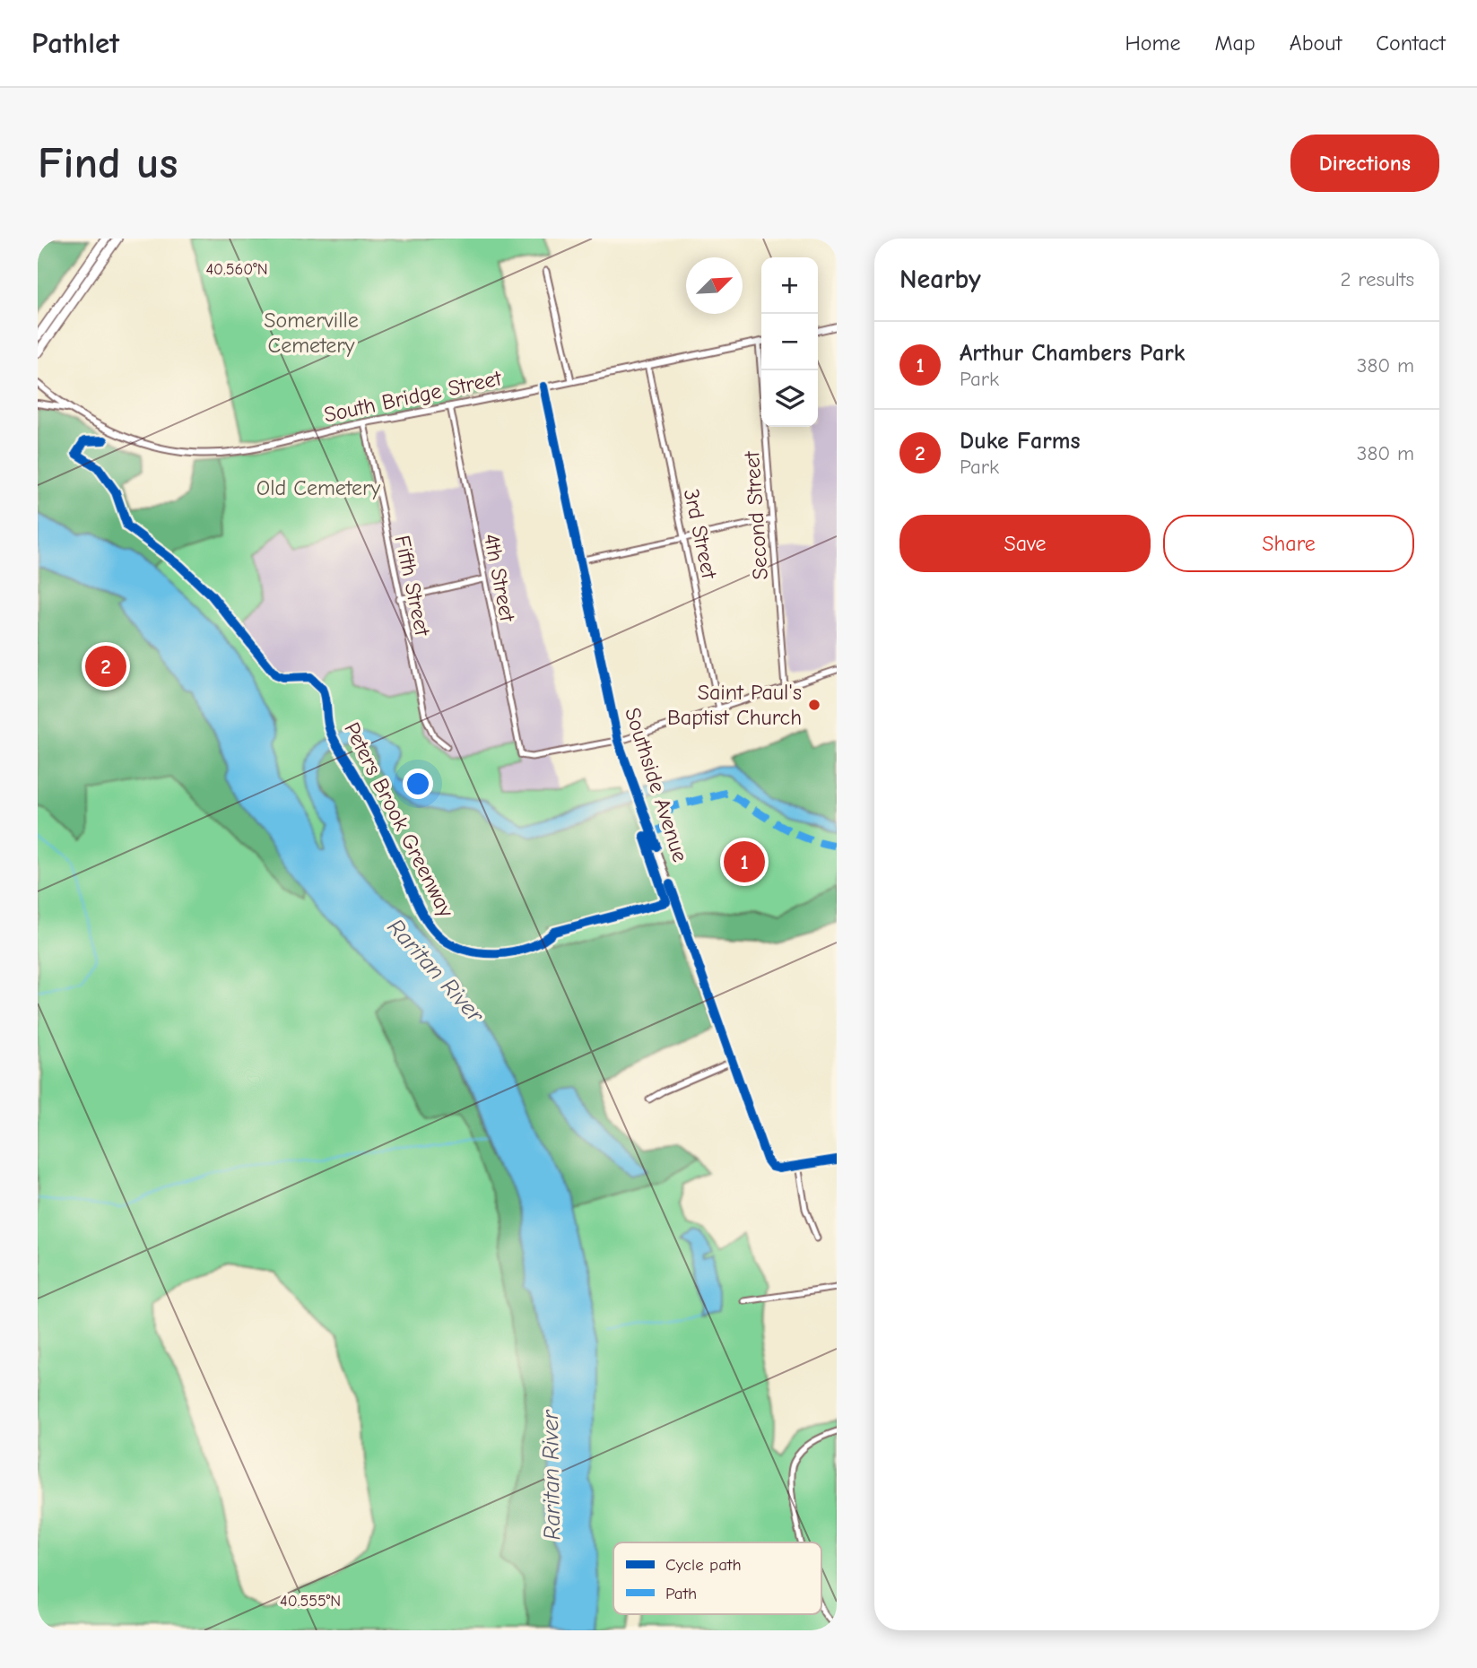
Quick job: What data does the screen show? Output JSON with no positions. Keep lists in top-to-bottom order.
{
  "streets": {
    "street": [
      "South Bridge Street",
      "Second Street",
      "3rd Street",
      "4th Street",
      "Fifth Street",
      "Southside Avenue"
    ],
    "cycle path": ["Peters Brook Greenway"]
  },
  "crossings": [
    ["South Bridge Street", "Second Street"],
    ["South Bridge Street", "3rd Street"],
    ["South Bridge Street", "4th Street"],
    ["South Bridge Street", "Fifth Street"],
    ["South Bridge Street", "Southside Avenue"],
    ["4th Street", "Southside Avenue"]
  ],
  "water": ["Raritan River"],
  "parks": ["Somerville Cemetery", "Old Cemetery"],
  "places": ["Saint Paul's Baptist Church"],
  "legend": ["Cycle path", "Path"],
  "north": "top right",
  "page": {
    "header": "Pathlet",
    "nav": [
      "Home",
      "Map",
      "About",
      "Contact"
    ],
    "buttons": [
      "Directions",
      ["Save", "Share"]
    ],
    "title": "Find us",
    "heading": ["Nearby", "2 results"],
    "map_buttons": ["+", "−"],
    "list": [
      {
        "mark": "1",
        "name": "Arthur Chambers Park",
        "note": "Park",
        "value": "380 m"
      },
      {
        "mark": "2",
        "name": "Duke Farms",
        "note": "Park",
        "value": "380 m"
      }
    ],
    "pins": ["2", "1"]
  },
  "coordinates": ["40.560°N", "40.555°N"]
}
